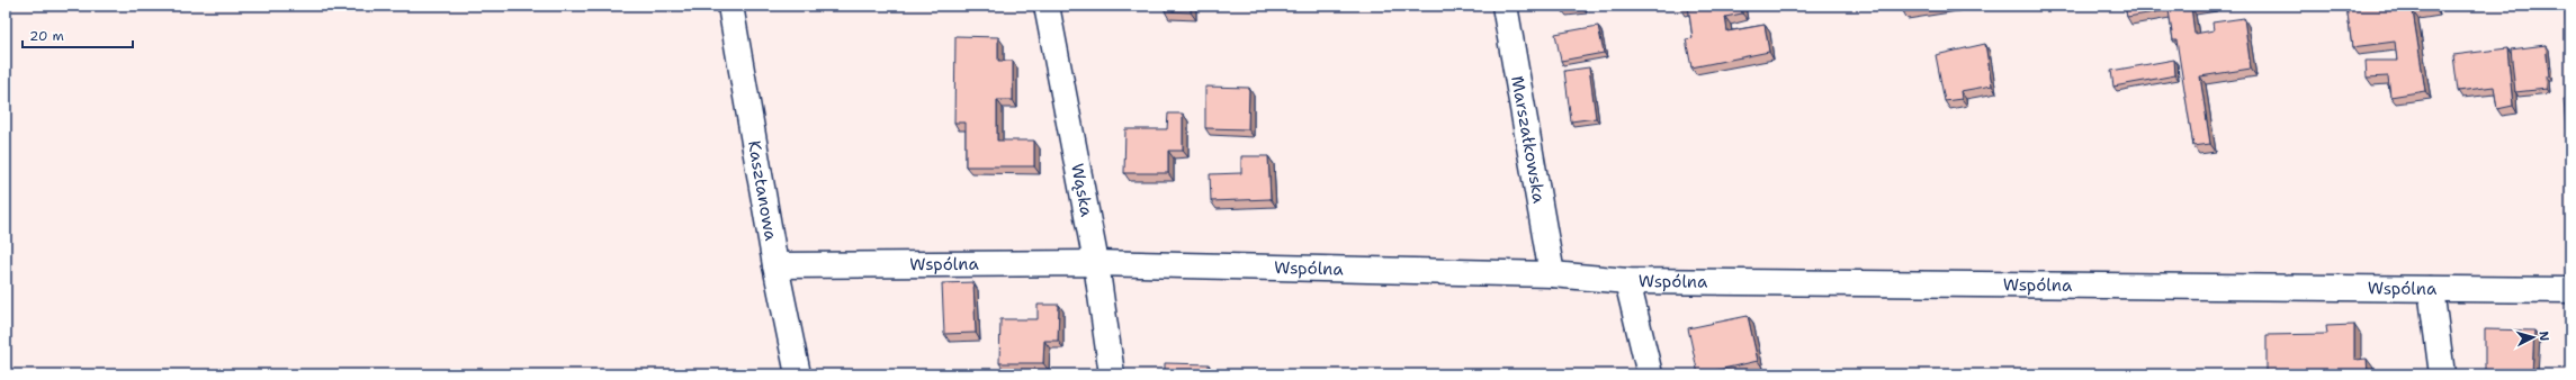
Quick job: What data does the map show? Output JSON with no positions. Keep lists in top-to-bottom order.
{
  "streets": {
    "street": [
      "Marszałkowska",
      "Kasztanowa",
      "Wąska",
      "Wspólna"
    ]
  },
  "crossings": [
    ["Marszałkowska", "Wspólna"],
    ["Kasztanowa", "Wspólna"],
    ["Wąska", "Wspólna"]
  ],
  "scale_bar": "20 m",
  "north": "right"
}
